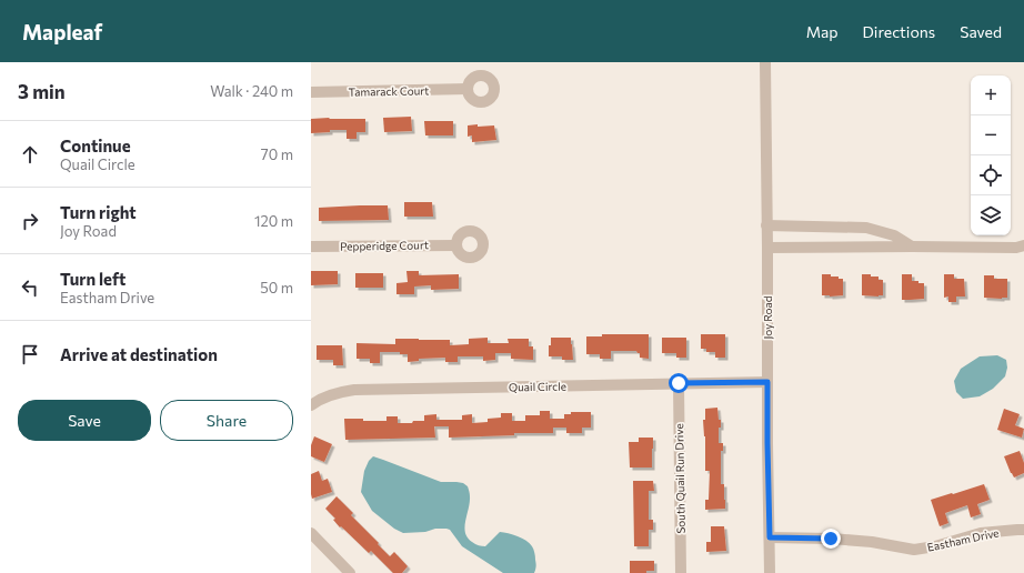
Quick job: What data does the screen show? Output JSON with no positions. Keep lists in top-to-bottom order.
{
  "streets": {
    "street": [
      "Tamarack Court",
      "Pepperidge Court",
      "Joy Road",
      "Quail Circle",
      "South Quail Run Drive",
      "Eastham Drive"
    ]
  },
  "crossings": [
    ["Joy Road", "Quail Circle"],
    ["Joy Road", "Eastham Drive"],
    ["Quail Circle", "South Quail Run Drive"]
  ],
  "page": {
    "header": "Mapleaf",
    "nav": ["Map", "Directions", "Saved"],
    "heading": ["3 min", "Walk · 240 m"],
    "map_buttons": ["+", "−"],
    "list": [
      ["Continue", "Quail Circle", "70 m"],
      ["Turn right", "Joy Road", "120 m"],
      ["Turn left", "Eastham Drive", "50 m"],
      "Arrive at destination"
    ],
    "buttons": ["Save", "Share"]
  }
}
